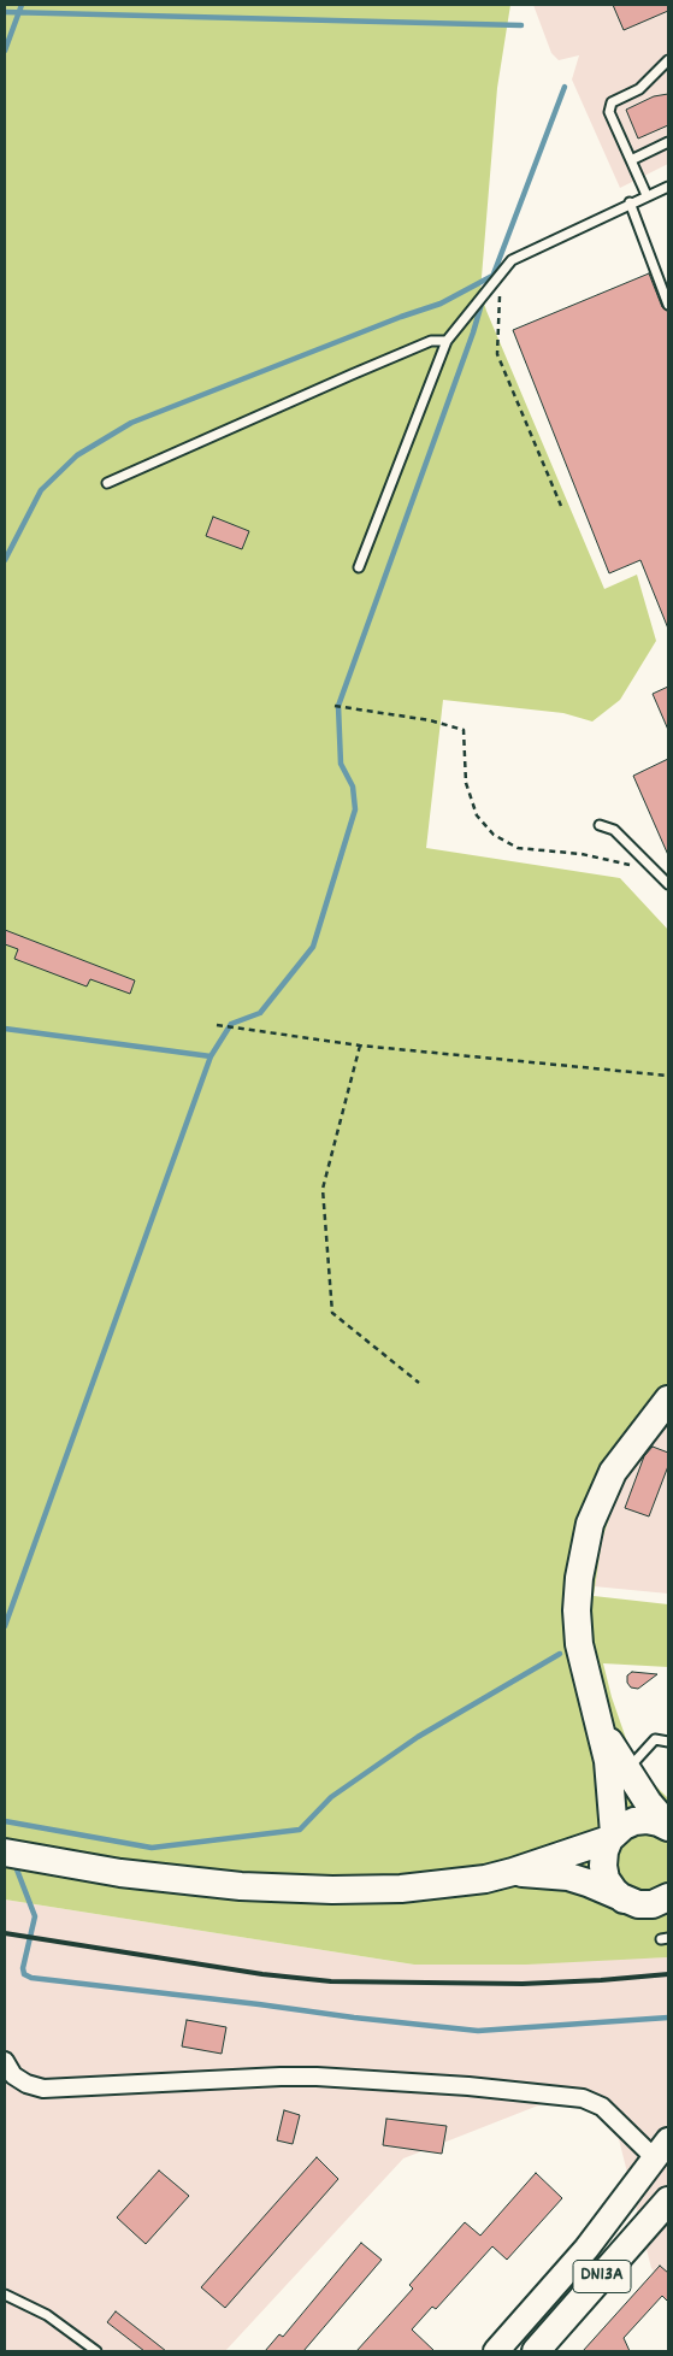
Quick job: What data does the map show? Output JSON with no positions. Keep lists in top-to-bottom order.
{
  "streets": {
    "main road": ["DN13A"]
  }
}
